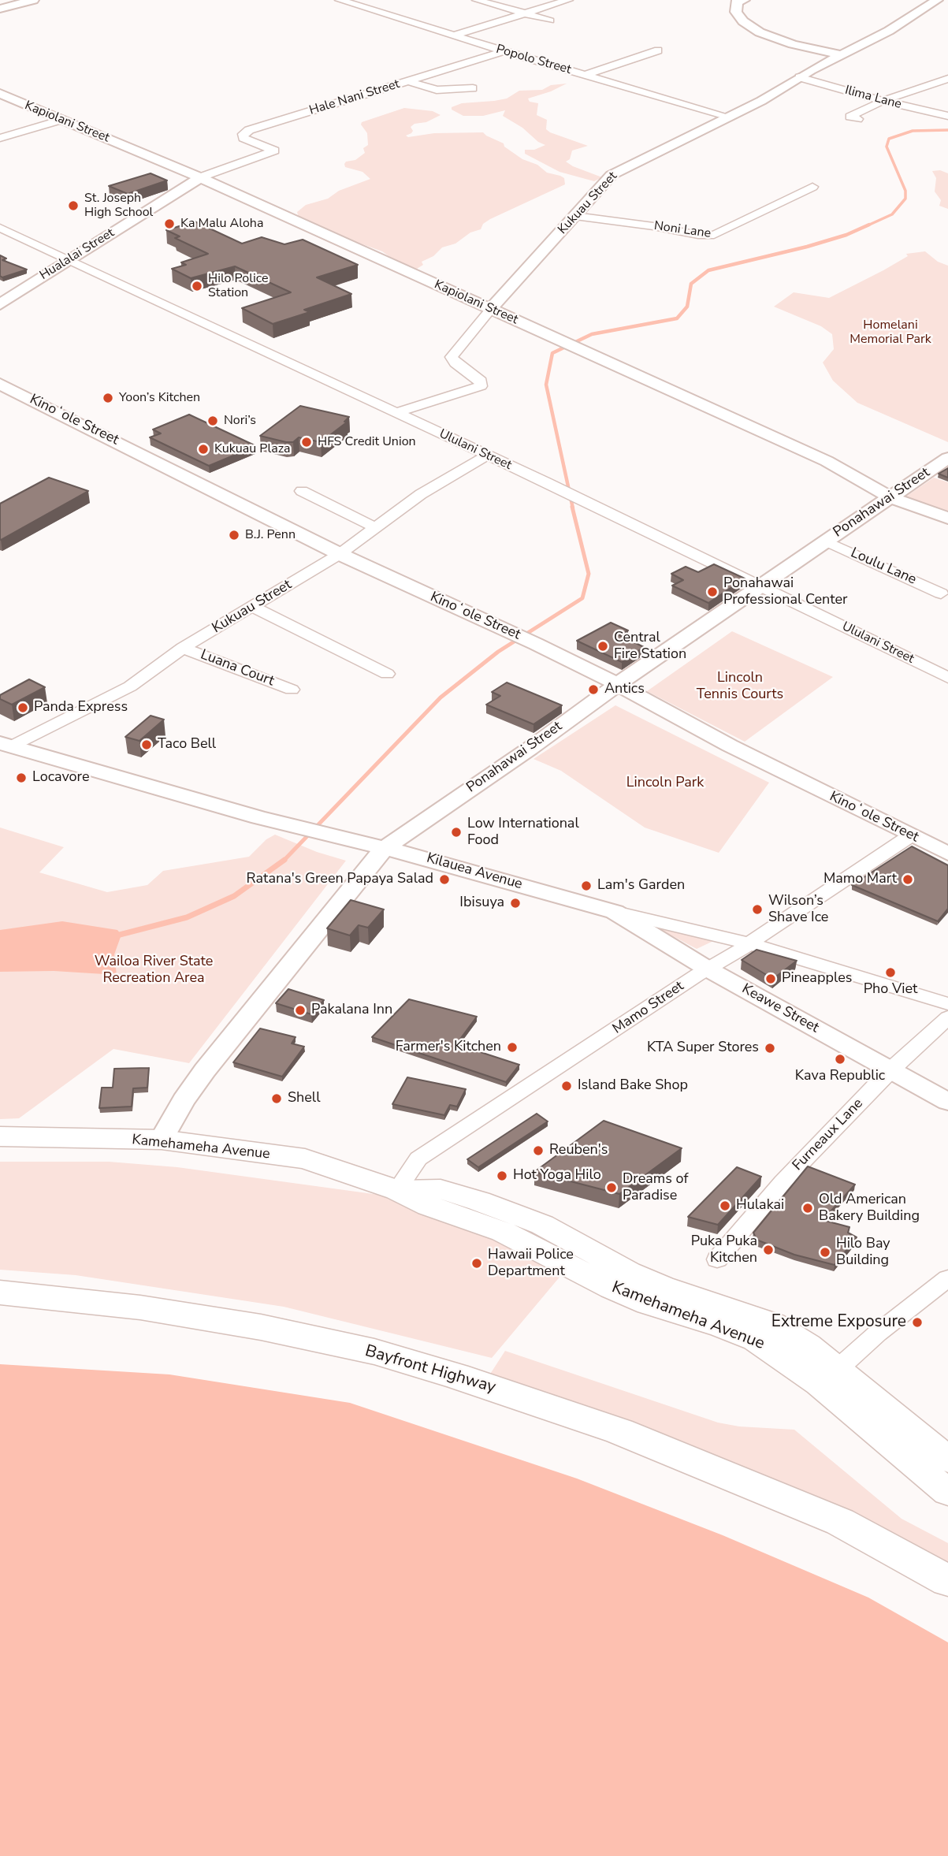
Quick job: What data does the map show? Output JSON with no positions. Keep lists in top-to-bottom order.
{
  "streets": {
    "main road": ["Kamehameha Avenue", "Bayfront Highway"],
    "street": [
      "Popolo Street",
      "Hale Nani Street",
      "Ilima Lane",
      "Kapiolani Street",
      "Kukuau Street",
      "Noni Lane",
      "Hualalai Street",
      "Kinoʻole Street",
      "Ululani Street",
      "Ponahawai Street",
      "Loulu Lane",
      "Luana Court",
      "Kilauea Avenue",
      "Mamo Street",
      "Keawe Street",
      "Furneaux Lane"
    ]
  },
  "crossings": [
    ["Popolo Street", "Hale Nani Street"],
    ["Popolo Street", "Kukuau Street"],
    ["Hale Nani Street", "Hualalai Street"],
    ["Ilima Lane", "Kukuau Street"],
    ["Kapiolani Street", "Kukuau Street"],
    ["Kapiolani Street", "Hualalai Street"],
    ["Kapiolani Street", "Ponahawai Street"],
    ["Kukuau Street", "Noni Lane"],
    ["Kukuau Street", "Kinoʻole Street"],
    ["Kukuau Street", "Ululani Street"],
    ["Kukuau Street", "Luana Court"],
    ["Kukuau Street", "Kilauea Avenue"],
    ["Hualalai Street", "Ululani Street"],
    ["Kinoʻole Street", "Ponahawai Street"],
    ["Kinoʻole Street", "Mamo Street"],
    ["Ululani Street", "Ponahawai Street"],
    ["Ponahawai Street", "Loulu Lane"],
    ["Ponahawai Street", "Kilauea Avenue"],
    ["Ponahawai Street", "Kamehameha Avenue"],
    ["Kilauea Avenue", "Mamo Street"],
    ["Kilauea Avenue", "Keawe Street"],
    ["Mamo Street", "Keawe Street"],
    ["Mamo Street", "Kamehameha Avenue"],
    ["Keawe Street", "Furneaux Lane"]
  ],
  "parks": [
    "Homelani Memorial Park",
    "Lincoln Tennis Courts",
    "Lincoln Park",
    "Wailoa River State Recreation Area"
  ],
  "places": [
    "St. Joseph High School",
    "Ka Malu Aloha",
    "Hilo Police Station",
    "Yoon’s Kitchen",
    "Nori’s",
    "HFS Credit Union",
    "Kukuau Plaza",
    "B.J. Penn",
    "Ponahawai Professional Center",
    "Central Fire Station",
    "Antics",
    "Panda Express",
    "Taco Bell",
    "Locavore",
    "Low International Food",
    "Ratana's Green Papaya Salad",
    "Mamo Mart",
    "Lam's Garden",
    "Ibisuya",
    "Wilson’s Shave Ice",
    "Pho Viet",
    "Pineapples",
    "Pakalana Inn",
    "Farmer's Kitchen",
    "KTA Super Stores",
    "Kava Republic",
    "Island Bake Shop",
    "Shell",
    "Reuben's",
    "Hot Yoga Hilo",
    "Dreams of Paradise",
    "Hulakai",
    "Old American Bakery Building",
    "Puka Puka Kitchen",
    "Hilo Bay Building",
    "Hawaii Police Department",
    "Extreme Exposure"
  ]
}
